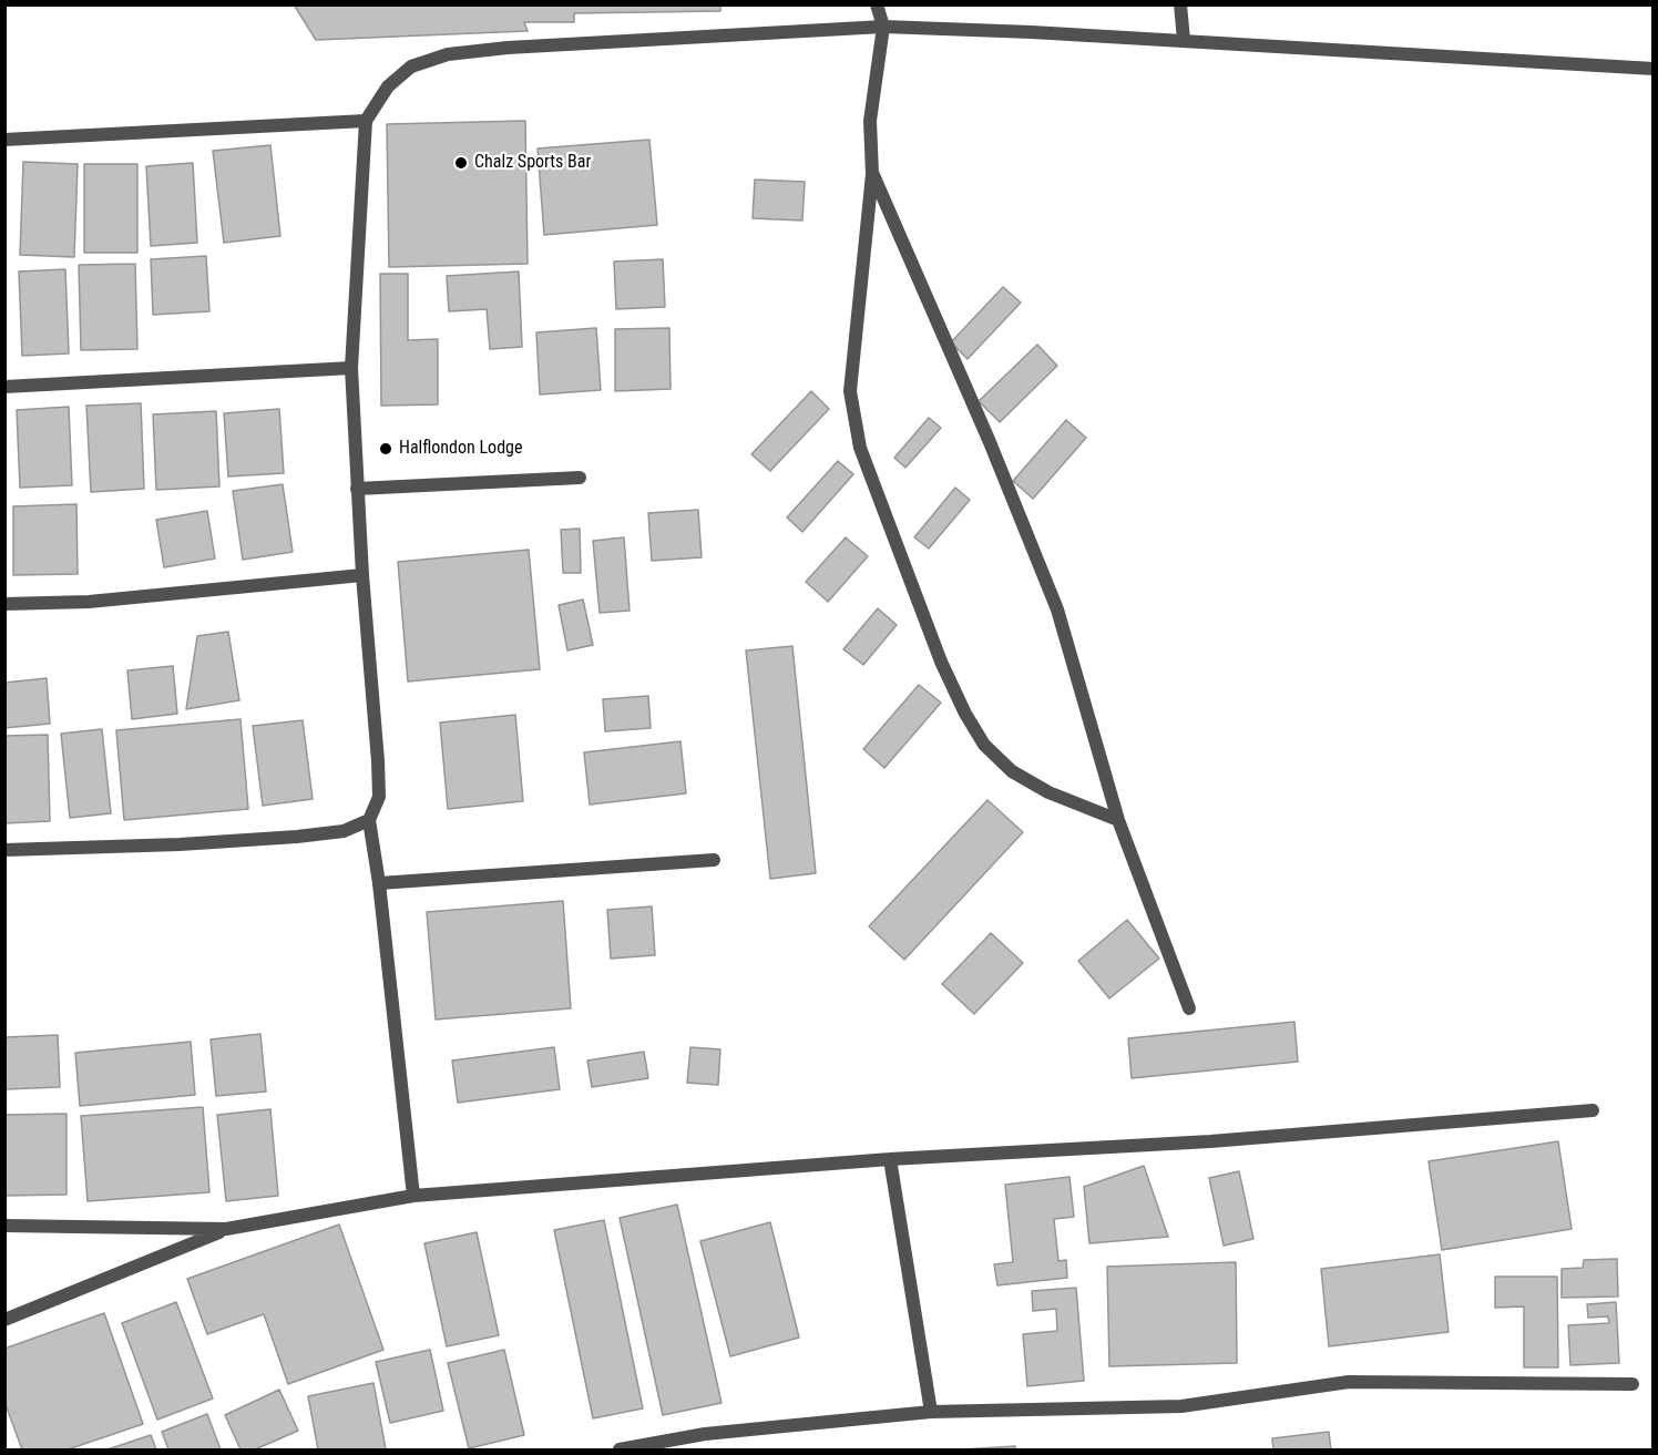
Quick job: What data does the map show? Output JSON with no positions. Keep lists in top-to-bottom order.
{
  "places": ["Chalz Sports Bar", "Halflondon Lodge"]
}
